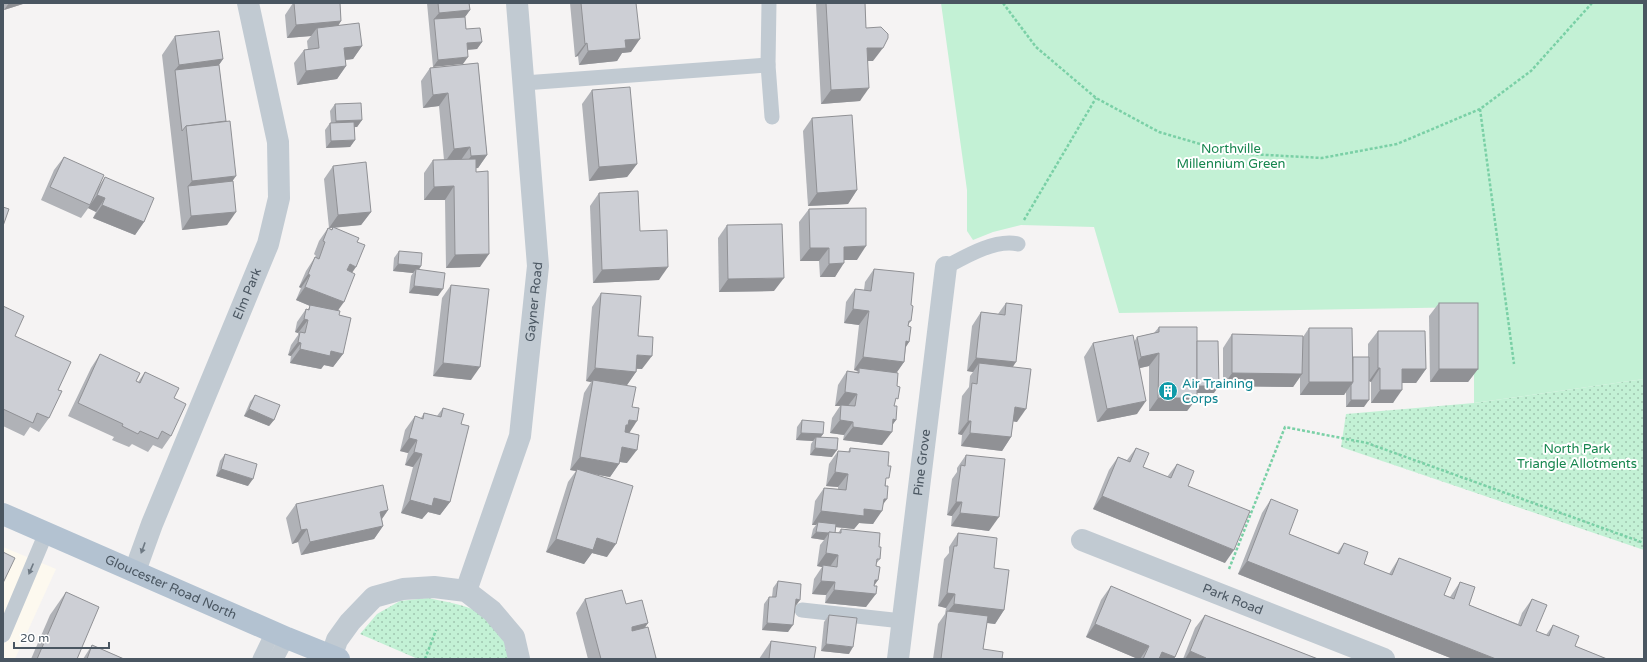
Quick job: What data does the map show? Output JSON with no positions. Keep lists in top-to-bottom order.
{
  "streets": {
    "main road": ["Gloucester Road North"],
    "street": [
      "Elm Park",
      "Gayner Road",
      "Pine Grove",
      "Park Road"
    ]
  },
  "crossings": [
    ["Elm Park", "Gloucester Road North"]
  ],
  "one_way": ["Elm Park"],
  "parks": ["Northville Millennium Green", "North Park Triangle Allotments"],
  "places": {
    "building": ["Air Training Corps"]
  },
  "scale_bar": "20 m"
}
